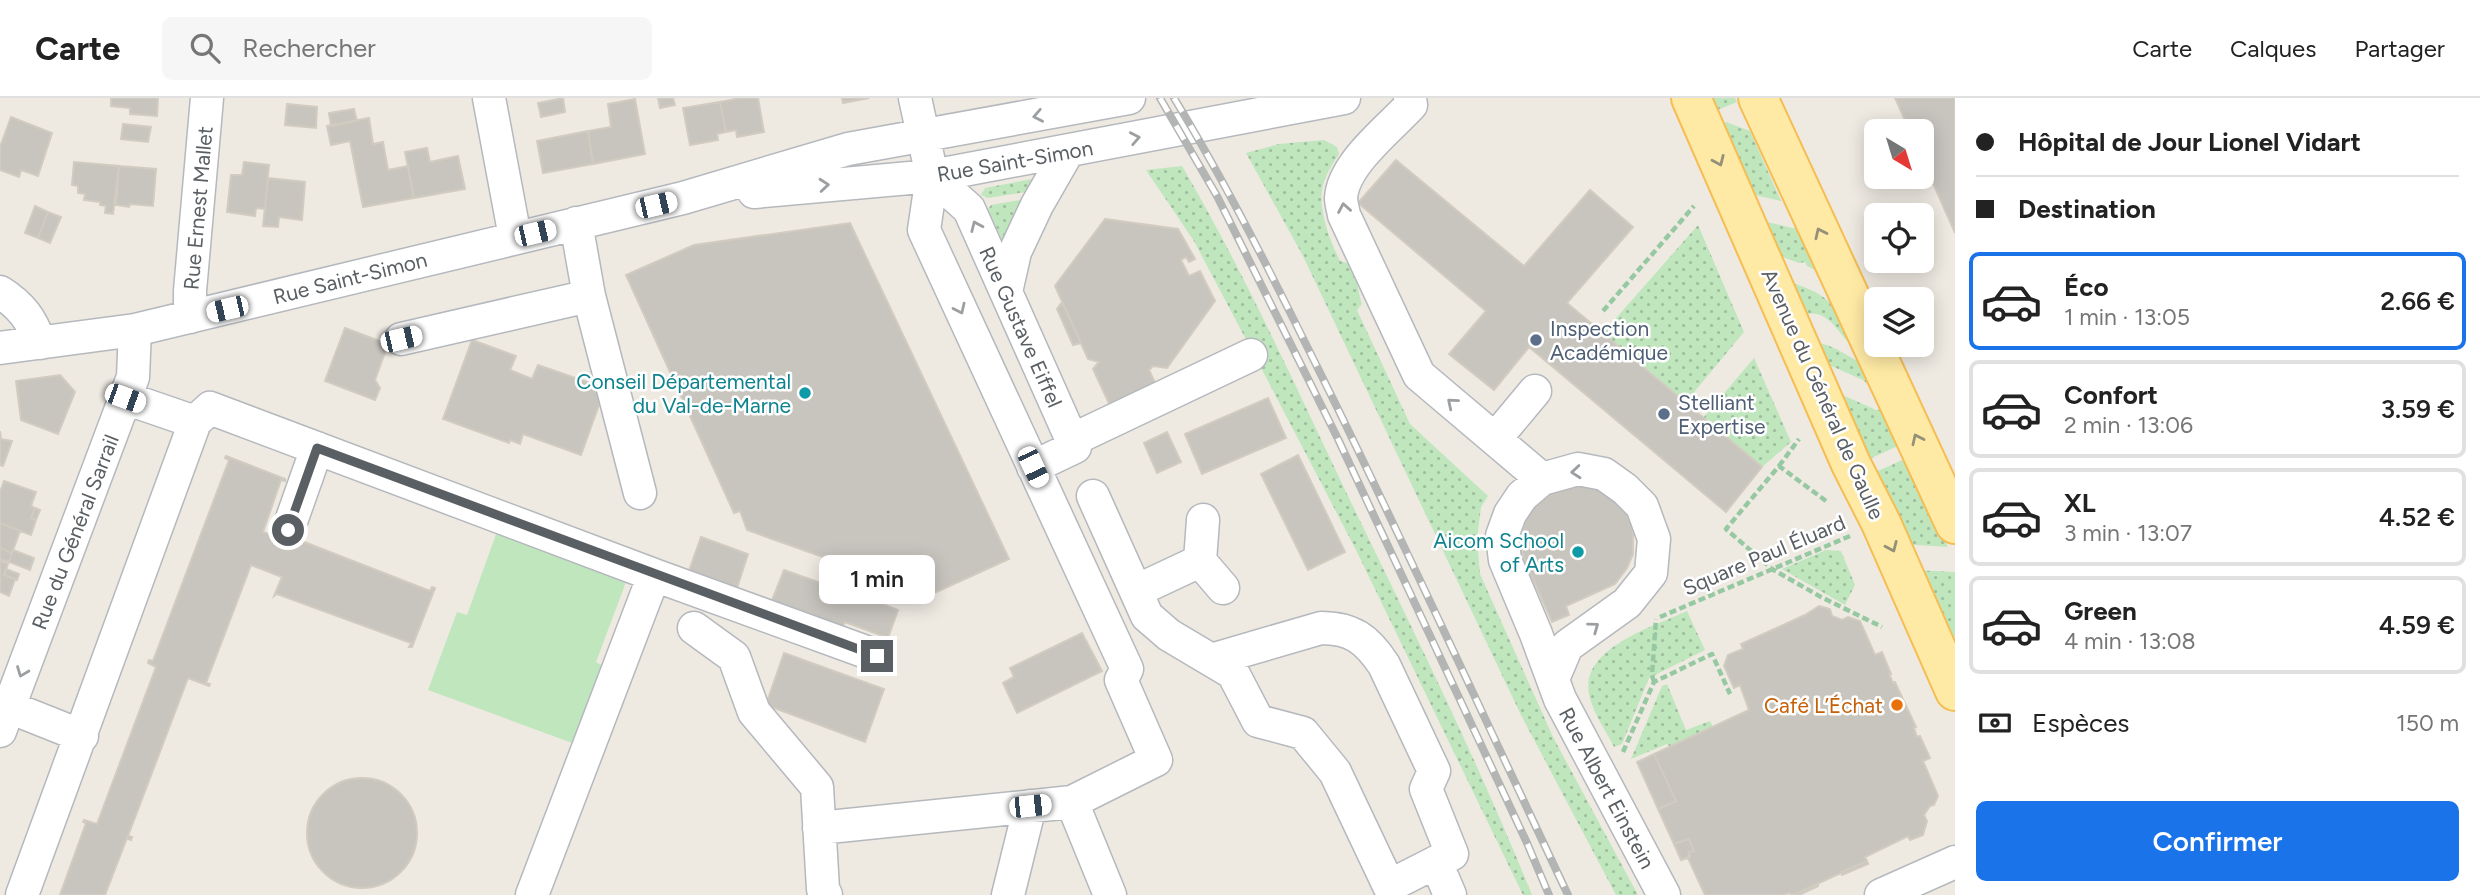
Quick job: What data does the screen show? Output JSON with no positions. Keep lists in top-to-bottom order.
{
  "streets": {
    "main road": ["Avenue du Général de Gaulle"],
    "street": [
      "Rue Saint-Simon",
      "Rue Ernest Mallet",
      "Rue Gustave Eiffel",
      "Rue du Général Sarrail",
      "Rue Albert Einstein"
    ],
    "path": ["Square Paul Éluard"]
  },
  "crossings": [
    ["Rue Saint-Simon", "Rue Ernest Mallet"],
    ["Rue Saint-Simon", "Rue Gustave Eiffel"],
    ["Rue Saint-Simon", "Rue du Général Sarrail"],
    ["Avenue du Général de Gaulle", "Square Paul Éluard"]
  ],
  "places": [
    "Inspection Académique",
    "Conseil Départemental du Val-de-Marne",
    "Stelliant Expertise",
    "Aicom School of Arts",
    "Café L’Échat"
  ],
  "north": "bottom right",
  "page": {
    "header": "Carte",
    "search": "Rechercher",
    "nav": ["Carte", "Calques", "Partager"],
    "banner": ["Hôpital de Jour Lionel Vidart", "Destination"],
    "list": [
      {
        "name": "Éco",
        "note": "1 min · 13:05",
        "value": "2.66 €"
      },
      {
        "name": "Confort",
        "note": "2 min · 13:06",
        "value": "3.59 €"
      },
      {
        "name": "XL",
        "note": "3 min · 13:07",
        "value": "4.52 €"
      },
      {
        "name": "Green",
        "note": "4 min · 13:08",
        "value": "4.59 €"
      }
    ],
    "bubble": "1 min",
    "pay": ["Espèces", "150 m"],
    "buttons": "Confirmer"
  }
}
